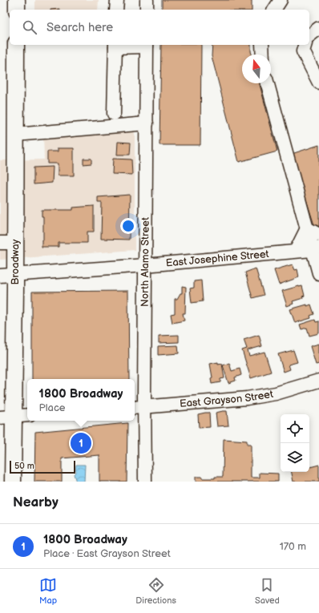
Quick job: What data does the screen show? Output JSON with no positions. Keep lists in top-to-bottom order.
{
  "streets": {
    "main road": ["Broadway"],
    "street": ["East Josephine Street", "North Alamo Street", "East Grayson Street"]
  },
  "crossings": [
    ["East Josephine Street", "Broadway"],
    ["East Josephine Street", "North Alamo Street"],
    ["North Alamo Street", "East Grayson Street"]
  ],
  "scale_bar": "50 m",
  "north": "top",
  "page": {
    "search": "Search here",
    "popup": ["1800 Broadway", "Place"],
    "pins": "1",
    "scale": "50 m",
    "heading": "Nearby",
    "list": [
      {
        "mark": "1",
        "name": "1800 Broadway",
        "note": "Place · East Grayson Street",
        "value": "170 m"
      }
    ],
    "nav": ["Map", "Directions", "Saved"]
  }
}
